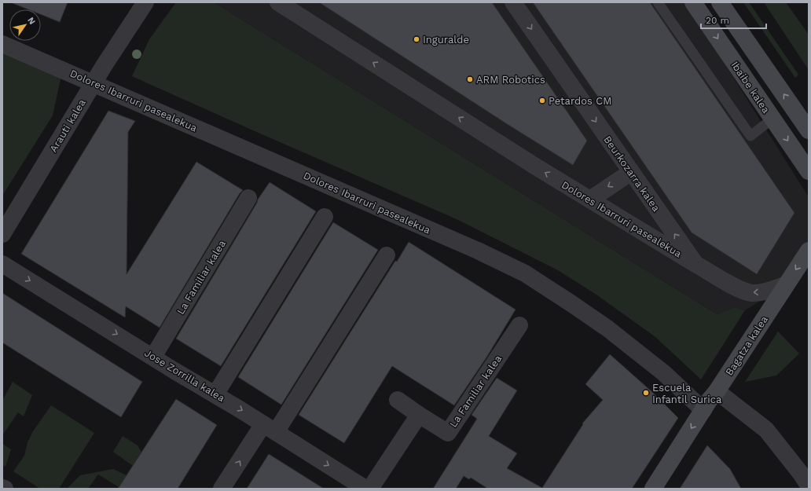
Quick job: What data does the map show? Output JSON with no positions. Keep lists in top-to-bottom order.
{
  "streets": {
    "main road": ["Ibaibe kalea", "Bagatza kalea"],
    "street": [
      "Dolores Ibarruri pasealekua",
      "Arauti kalea",
      "Beurkozarra kalea",
      "La Familiar kalea",
      "Jose Zorrilla kalea"
    ]
  },
  "crossings": [
    ["Dolores Ibarruri pasealekua", "Arauti kalea"],
    ["Dolores Ibarruri pasealekua", "Beurkozarra kalea"],
    ["Dolores Ibarruri pasealekua", "Bagatza kalea"],
    ["Beurkozarra kalea", "Bagatza kalea"],
    ["La Familiar kalea", "Jose Zorrilla kalea"]
  ],
  "one_way": ["Bagatza kalea", "Jose Zorrilla kalea"],
  "places": [
    "Inguralde",
    "ARM Robotics",
    "Petardos CM",
    "Escuela Infantil Surica"
  ],
  "scale_bar": "20 m",
  "north": "top right"
}
